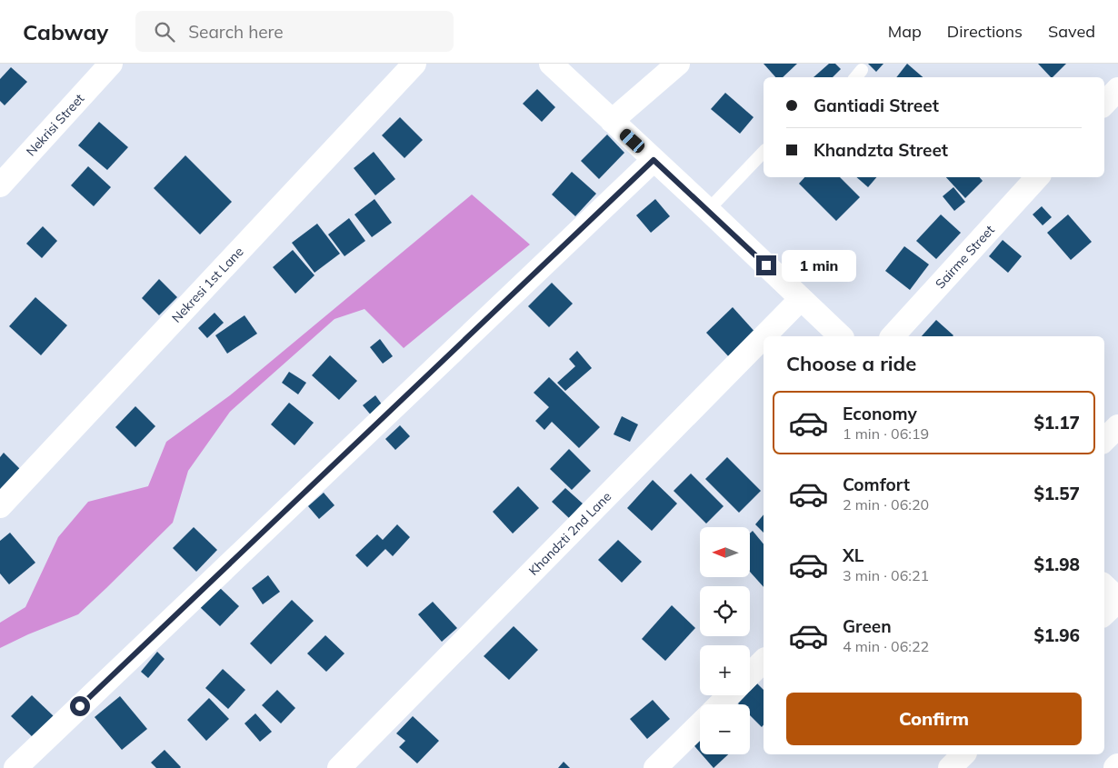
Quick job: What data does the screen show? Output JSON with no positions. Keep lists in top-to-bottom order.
{
  "streets": {
    "street": [
      "Nekrisi Street",
      "Sairme Street",
      "Nekresi 1st Lane",
      "Khandzti 2nd Lane"
    ]
  },
  "north": "left",
  "page": {
    "header": "Cabway",
    "search": "Search here",
    "nav": ["Map", "Directions", "Saved"],
    "banner": ["Gantiadi Street", "Khandzta Street"],
    "bubble": "1 min",
    "heading": "Choose a ride",
    "list": [
      {
        "name": "Economy",
        "note": "1 min · 06:19",
        "value": "$1.17"
      },
      {
        "name": "Comfort",
        "note": "2 min · 06:20",
        "value": "$1.57"
      },
      {
        "name": "XL",
        "note": "3 min · 06:21",
        "value": "$1.98"
      },
      {
        "name": "Green",
        "note": "4 min · 06:22",
        "value": "$1.96"
      }
    ],
    "map_buttons": ["+", "−"],
    "buttons": "Confirm"
  }
}
